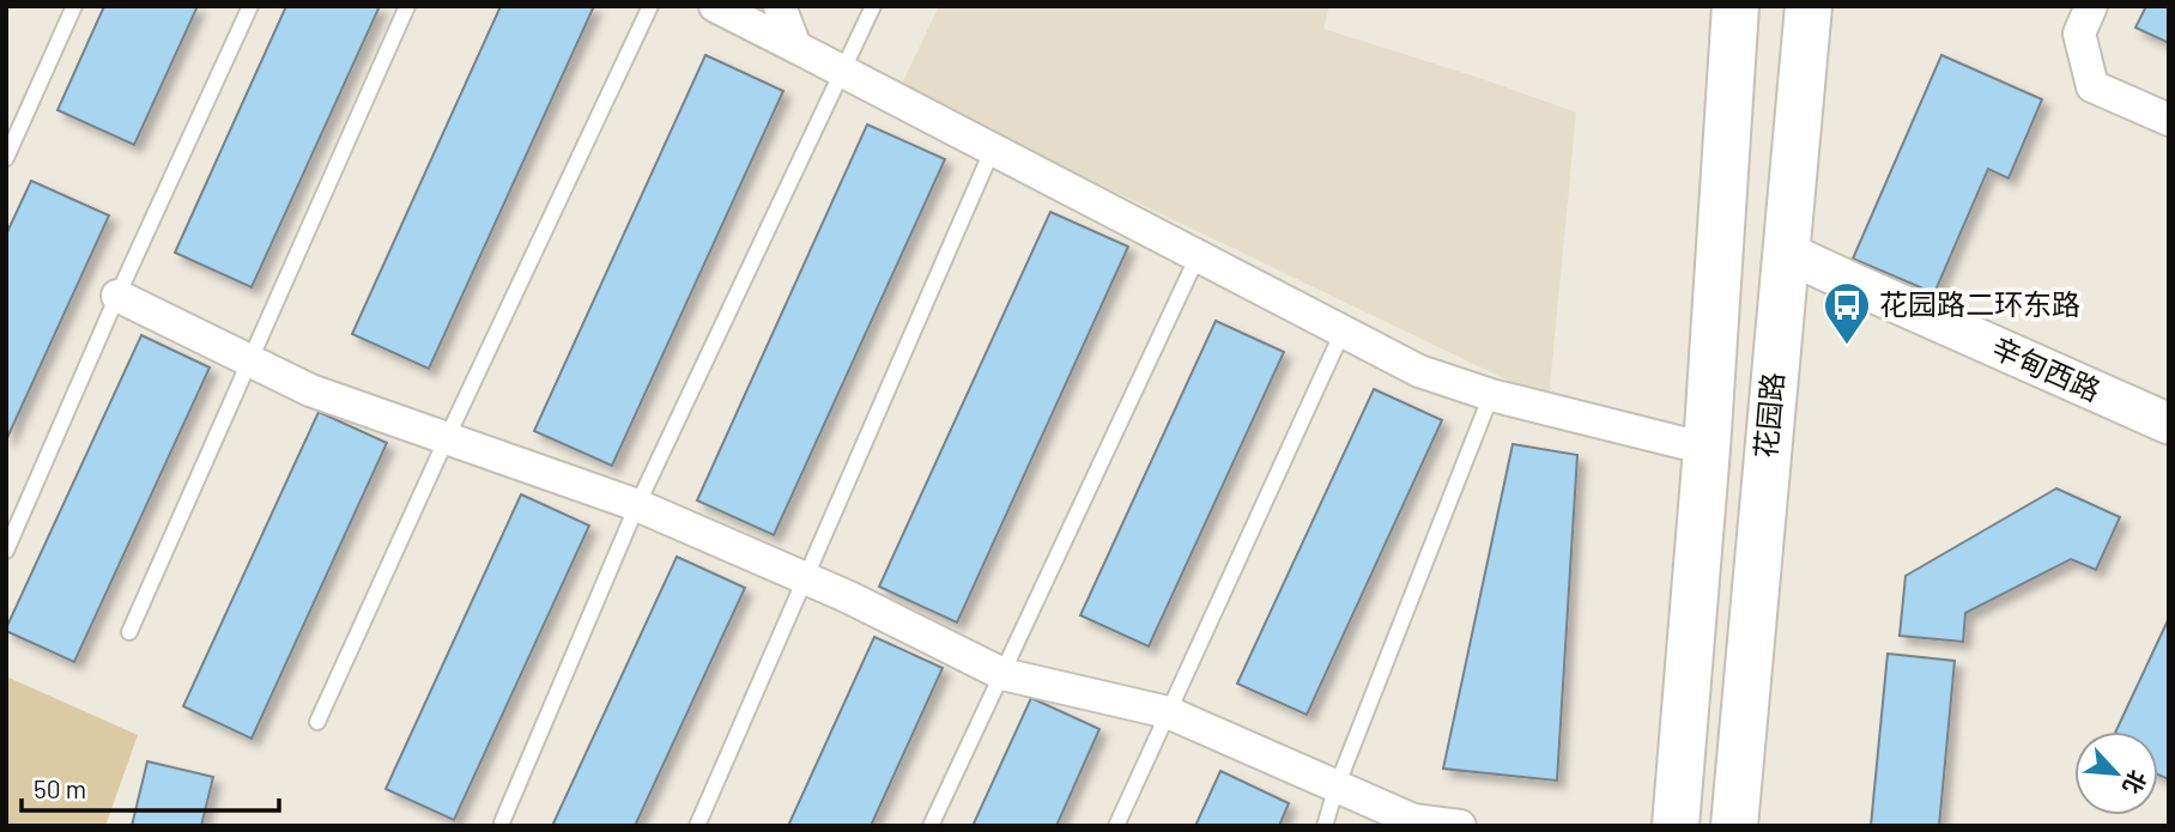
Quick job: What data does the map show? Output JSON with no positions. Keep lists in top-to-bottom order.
{
  "streets": {
    "main road": ["花园路"],
    "street": ["辛甸西路"]
  },
  "crossings": [
    ["辛甸西路", "花园路"]
  ],
  "places": {
    "bus stop": ["花园路二环东路"]
  },
  "scale_bar": "50 m",
  "north": "bottom right"
}
